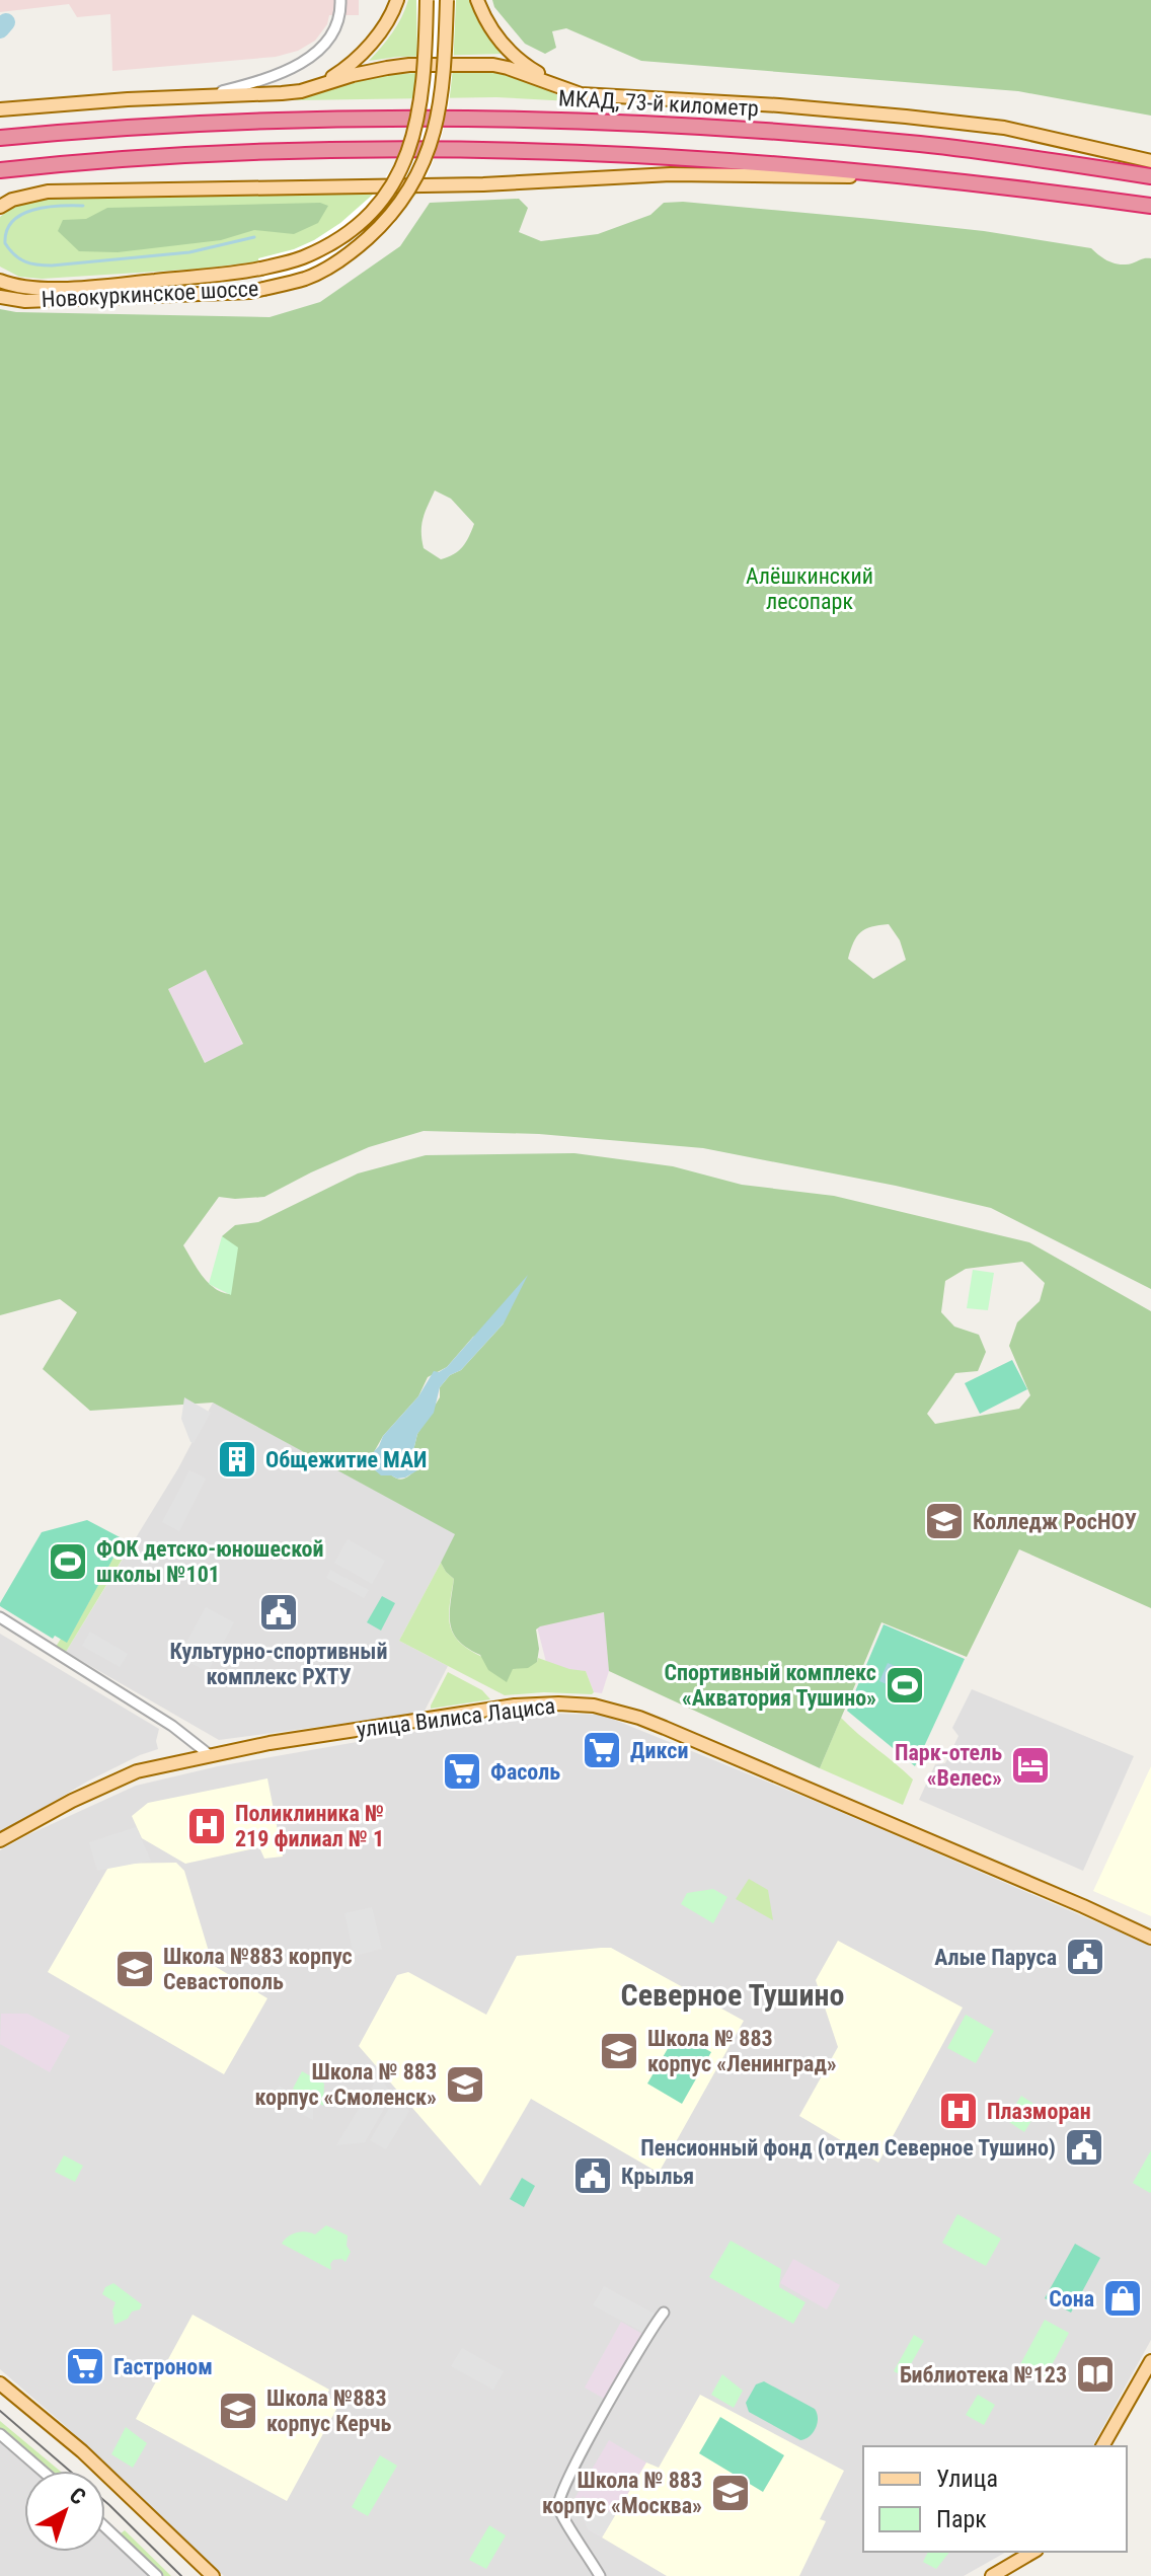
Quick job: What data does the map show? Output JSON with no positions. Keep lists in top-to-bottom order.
{
  "streets": {
    "highway": ["МКАД, 73-й километр"],
    "main road": ["Новокуркинское шоссе", "улица Вилиса Лациса"]
  },
  "districts": ["Северное Тушино"],
  "parks": ["Алёшкинский лесопарк"],
  "places": {
    "building": ["Общежитие МАИ"],
    "school or university": [
      "Колледж РосНОУ",
      "Школа №883 корпус Севастополь",
      "Школа № 883 корпус «Ленинград»",
      "Школа № 883 корпус «Смоленск»",
      "Школа №883 корпус Керчь",
      "Школа № 883 корпус «Москва»"
    ],
    "sports": ["ФОК детско-юношеской школы №101", "Спортивный комплекс «Акватория Тушино»"],
    "public building": [
      "Культурно-спортивный комплекс РХТУ",
      "Алые Паруса",
      "Пенсионный фонд (отдел Северное Тушино)",
      "Крылья"
    ],
    "supermarket": ["Дикси", "Фасоль", "Гастроном"],
    "hotel": ["Парк-отель «Велес»"],
    "hospital": ["Поликлиника № 219 филиал № 1", "Плазморан"],
    "shop": ["Сона"],
    "library": ["Библиотека №123"]
  },
  "legend": ["Улица", "Парк"],
  "north": "top right"
}
